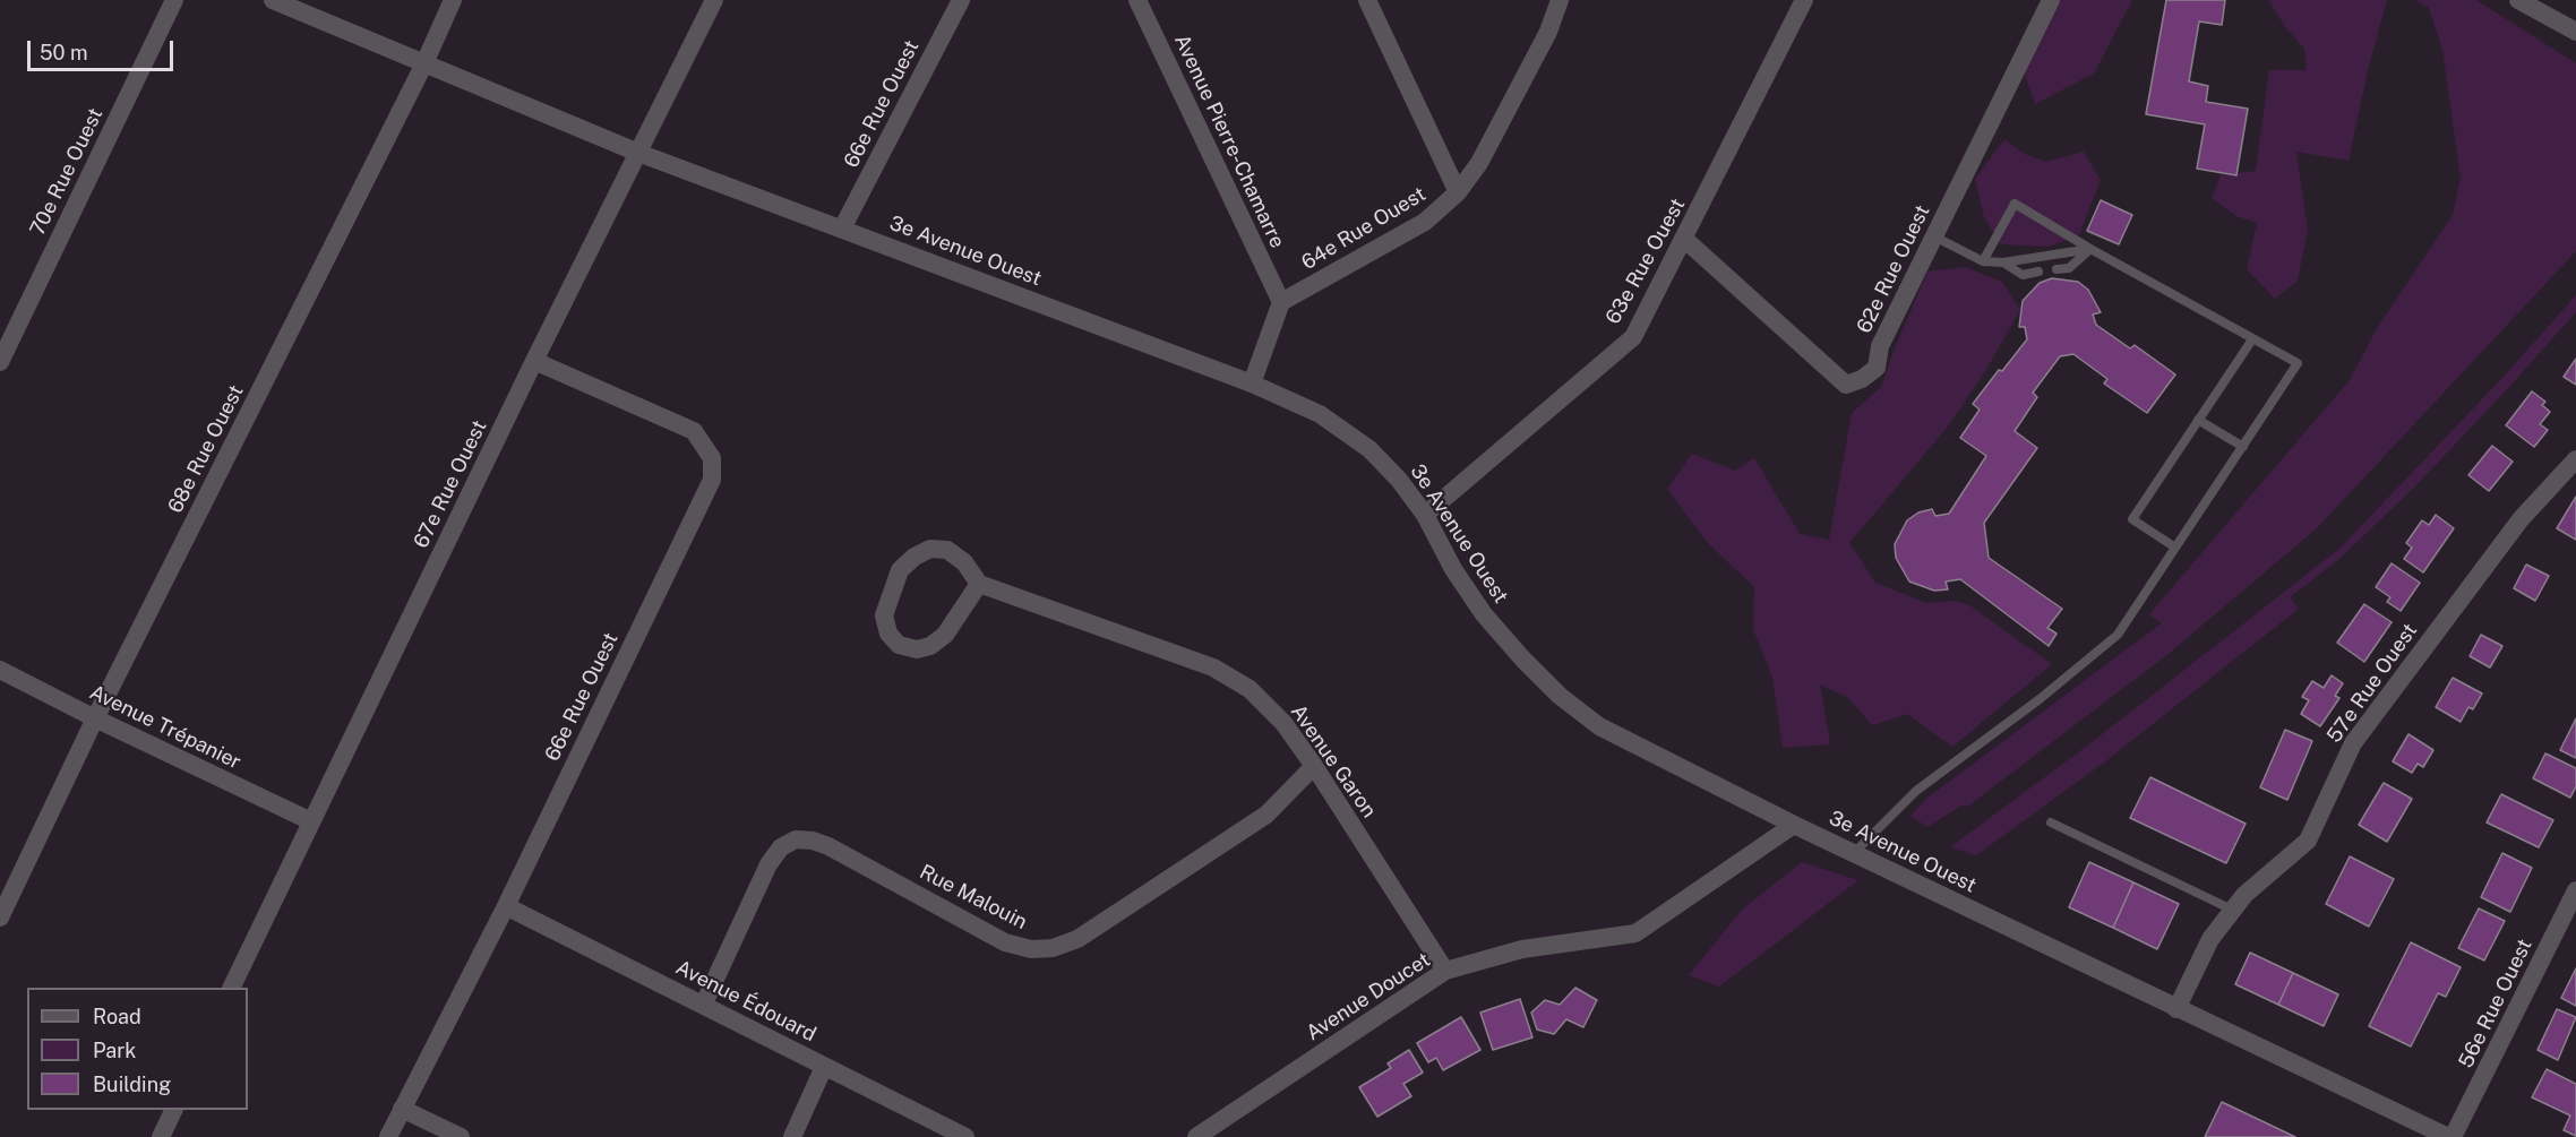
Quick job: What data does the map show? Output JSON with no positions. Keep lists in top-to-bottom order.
{
  "streets": {
    "street": [
      "66e Rue Ouest",
      "Avenue Pierre-Chamarre",
      "70e Rue Ouest",
      "64e Rue Ouest",
      "3e Avenue Ouest",
      "63e Rue Ouest",
      "62e Rue Ouest",
      "68e Rue Ouest",
      "67e Rue Ouest",
      "57e Rue Ouest",
      "Avenue Trépanier",
      "Avenue Garon",
      "Rue Malouin",
      "Avenue Doucet",
      "Avenue Édouard",
      "56e Rue Ouest"
    ]
  },
  "crossings": [
    ["66e Rue Ouest", "3e Avenue Ouest"],
    ["66e Rue Ouest", "67e Rue Ouest"],
    ["66e Rue Ouest", "Avenue Édouard"],
    ["Avenue Pierre-Chamarre", "64e Rue Ouest"],
    ["3e Avenue Ouest", "63e Rue Ouest"],
    ["3e Avenue Ouest", "68e Rue Ouest"],
    ["3e Avenue Ouest", "67e Rue Ouest"],
    ["3e Avenue Ouest", "57e Rue Ouest"],
    ["3e Avenue Ouest", "Avenue Doucet"],
    ["63e Rue Ouest", "62e Rue Ouest"],
    ["68e Rue Ouest", "Avenue Trépanier"],
    ["67e Rue Ouest", "Avenue Trépanier"],
    ["Avenue Garon", "Rue Malouin"],
    ["Avenue Garon", "Avenue Doucet"],
    ["Rue Malouin", "Avenue Édouard"]
  ],
  "legend": ["Road", "Park", "Building"],
  "scale_bar": "50 m"
}
